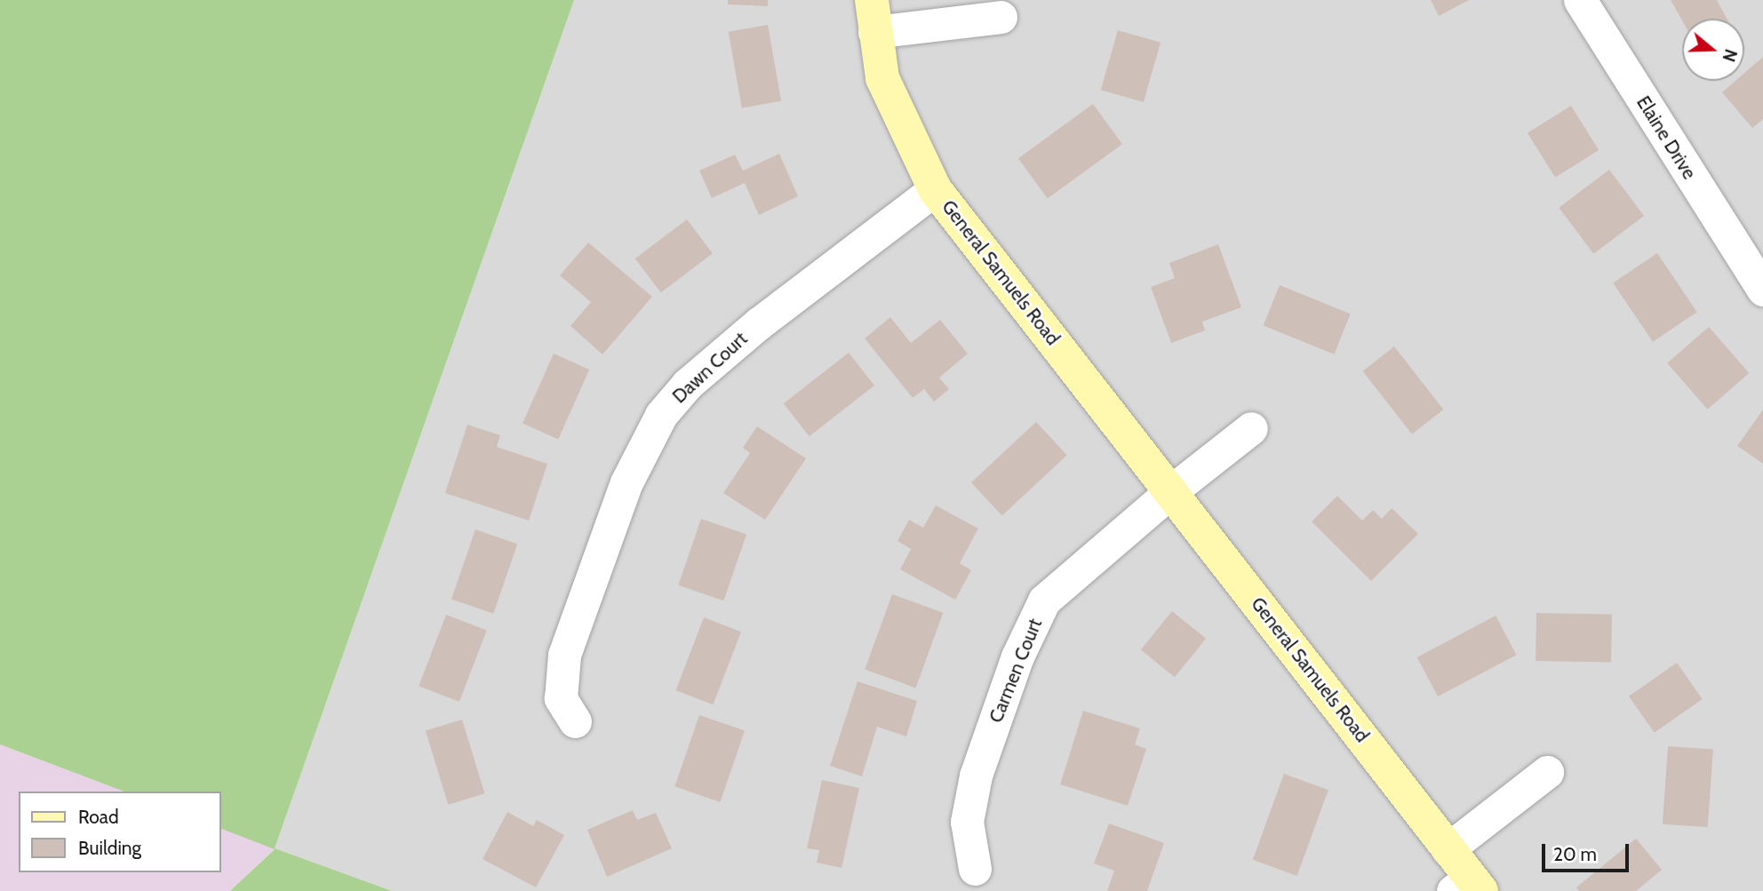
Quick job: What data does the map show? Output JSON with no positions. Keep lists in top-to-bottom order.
{
  "streets": {
    "street": [
      "Elaine Drive",
      "General Samuels Road",
      "Dawn Court",
      "Carmen Court"
    ]
  },
  "crossings": [
    ["General Samuels Road", "Dawn Court"],
    ["General Samuels Road", "Carmen Court"]
  ],
  "legend": ["Road", "Building"],
  "scale_bar": "20 m",
  "north": "right"
}
